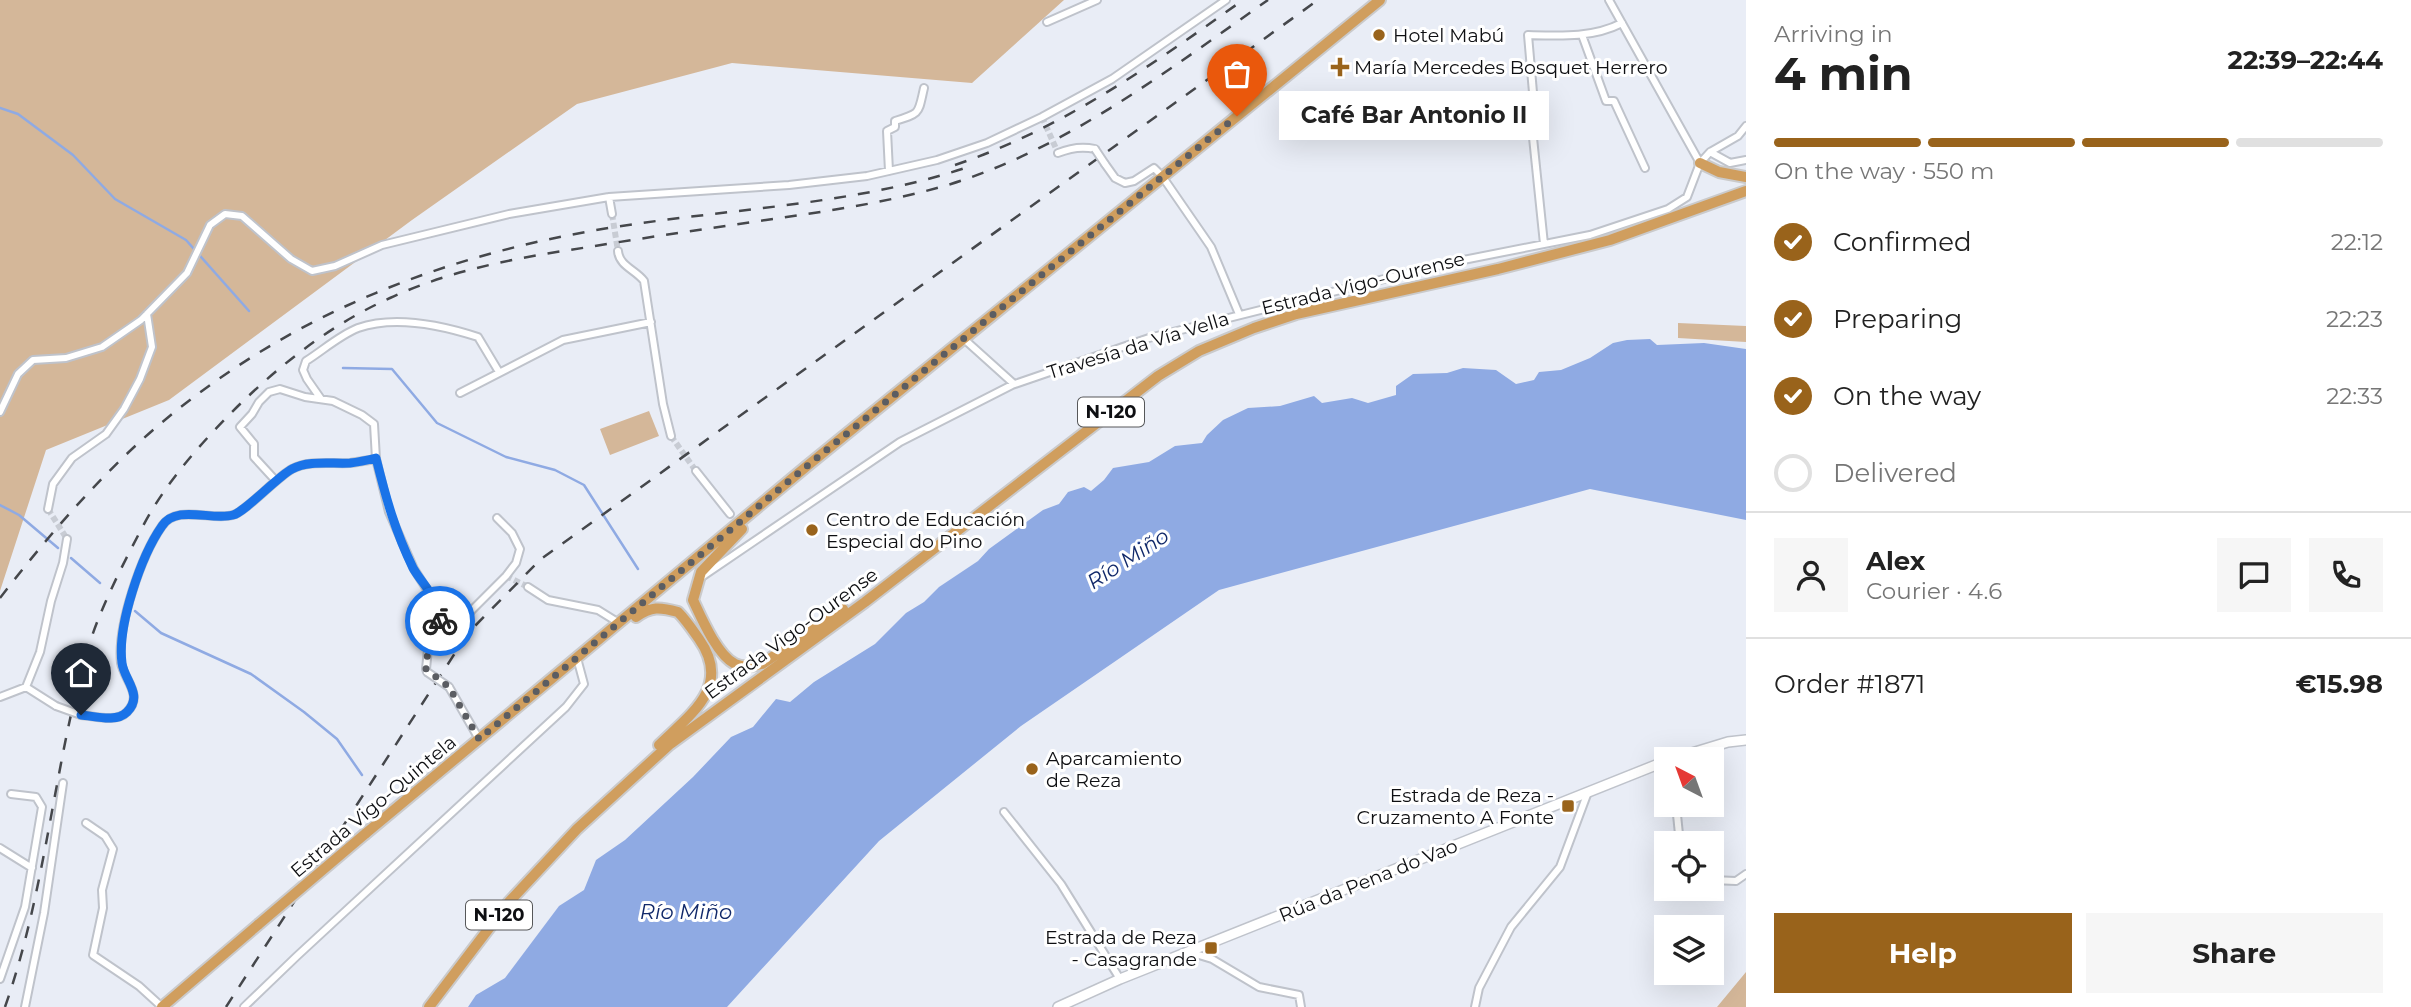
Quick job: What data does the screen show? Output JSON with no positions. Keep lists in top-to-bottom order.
{
  "streets": {
    "highway": ["Estrada Vigo-Ourense", "N-120", "Estrada Vigo-Quintela"],
    "main road": ["Rúa da Pena do Vao"],
    "street": ["Travesía da Vía Vella"]
  },
  "water": ["Río Miño"],
  "places": {
    "other": [
      "Hotel Mabú",
      "Café Bar Antonio II",
      "Centro de Educación Especial do Pino",
      "Aparcamiento de Reza"
    ],
    "health": ["María Mercedes Bosquet Herrero"],
    "transit": ["Estrada de Reza - Cruzamento A Fonte", "Estrada de Reza - Casagrande"]
  },
  "north": "top left",
  "page": {
    "heading": ["4 min", "Arriving in", "22:39–22:44"],
    "panel": [
      "Alex",
      "Courier · 4.6",
      "Order #1871",
      "€15.98"
    ],
    "bubble": "Café Bar Antonio II",
    "bar": "On the way · 550 m",
    "list": [
      ["Confirmed", "22:12"],
      ["Preparing", "22:23"],
      ["On the way", "22:33"],
      "Delivered"
    ],
    "buttons": ["Help", "Share"]
  }
}
